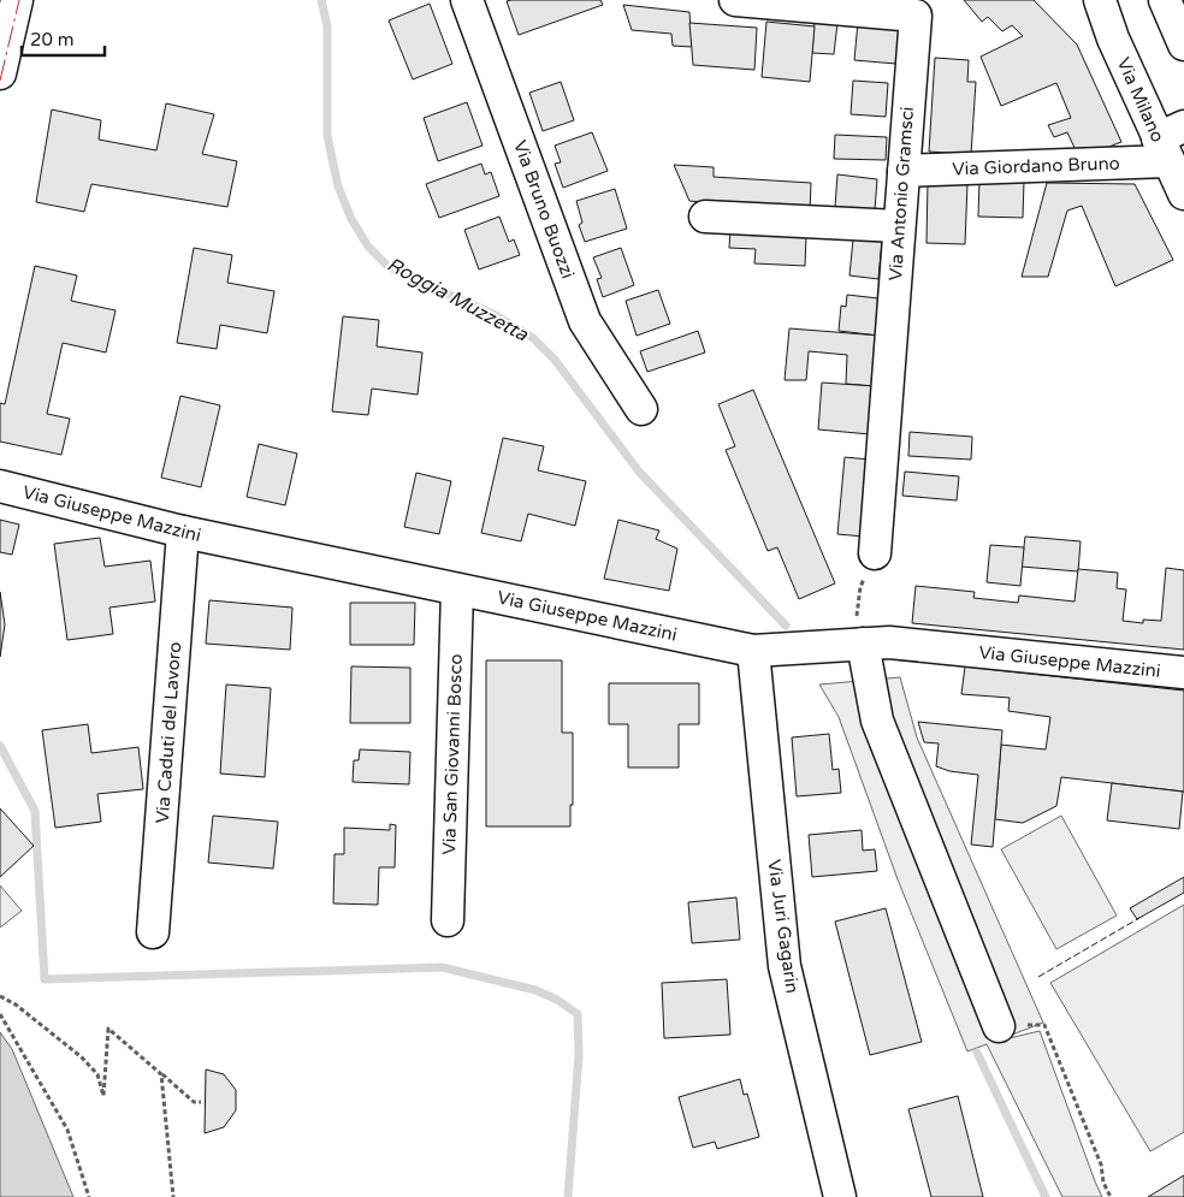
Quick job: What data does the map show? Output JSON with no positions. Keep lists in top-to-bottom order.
{
  "streets": {
    "street": [
      "Via Milano",
      "Via Giordano Bruno",
      "Via Antonio Gramsci",
      "Via Bruno Buozzi",
      "Via Giuseppe Mazzini",
      "Via Caduti del Lavoro",
      "Via San Giovanni Bosco",
      "Via Juri Gagarin"
    ]
  },
  "crossings": [
    ["Via Milano", "Via Giordano Bruno"],
    ["Via Giordano Bruno", "Via Antonio Gramsci"],
    ["Via Giuseppe Mazzini", "Via Caduti del Lavoro"],
    ["Via Giuseppe Mazzini", "Via San Giovanni Bosco"],
    ["Via Giuseppe Mazzini", "Via Juri Gagarin"]
  ],
  "water": ["Roggia Muzzetta"],
  "scale_bar": "20 m"
}
